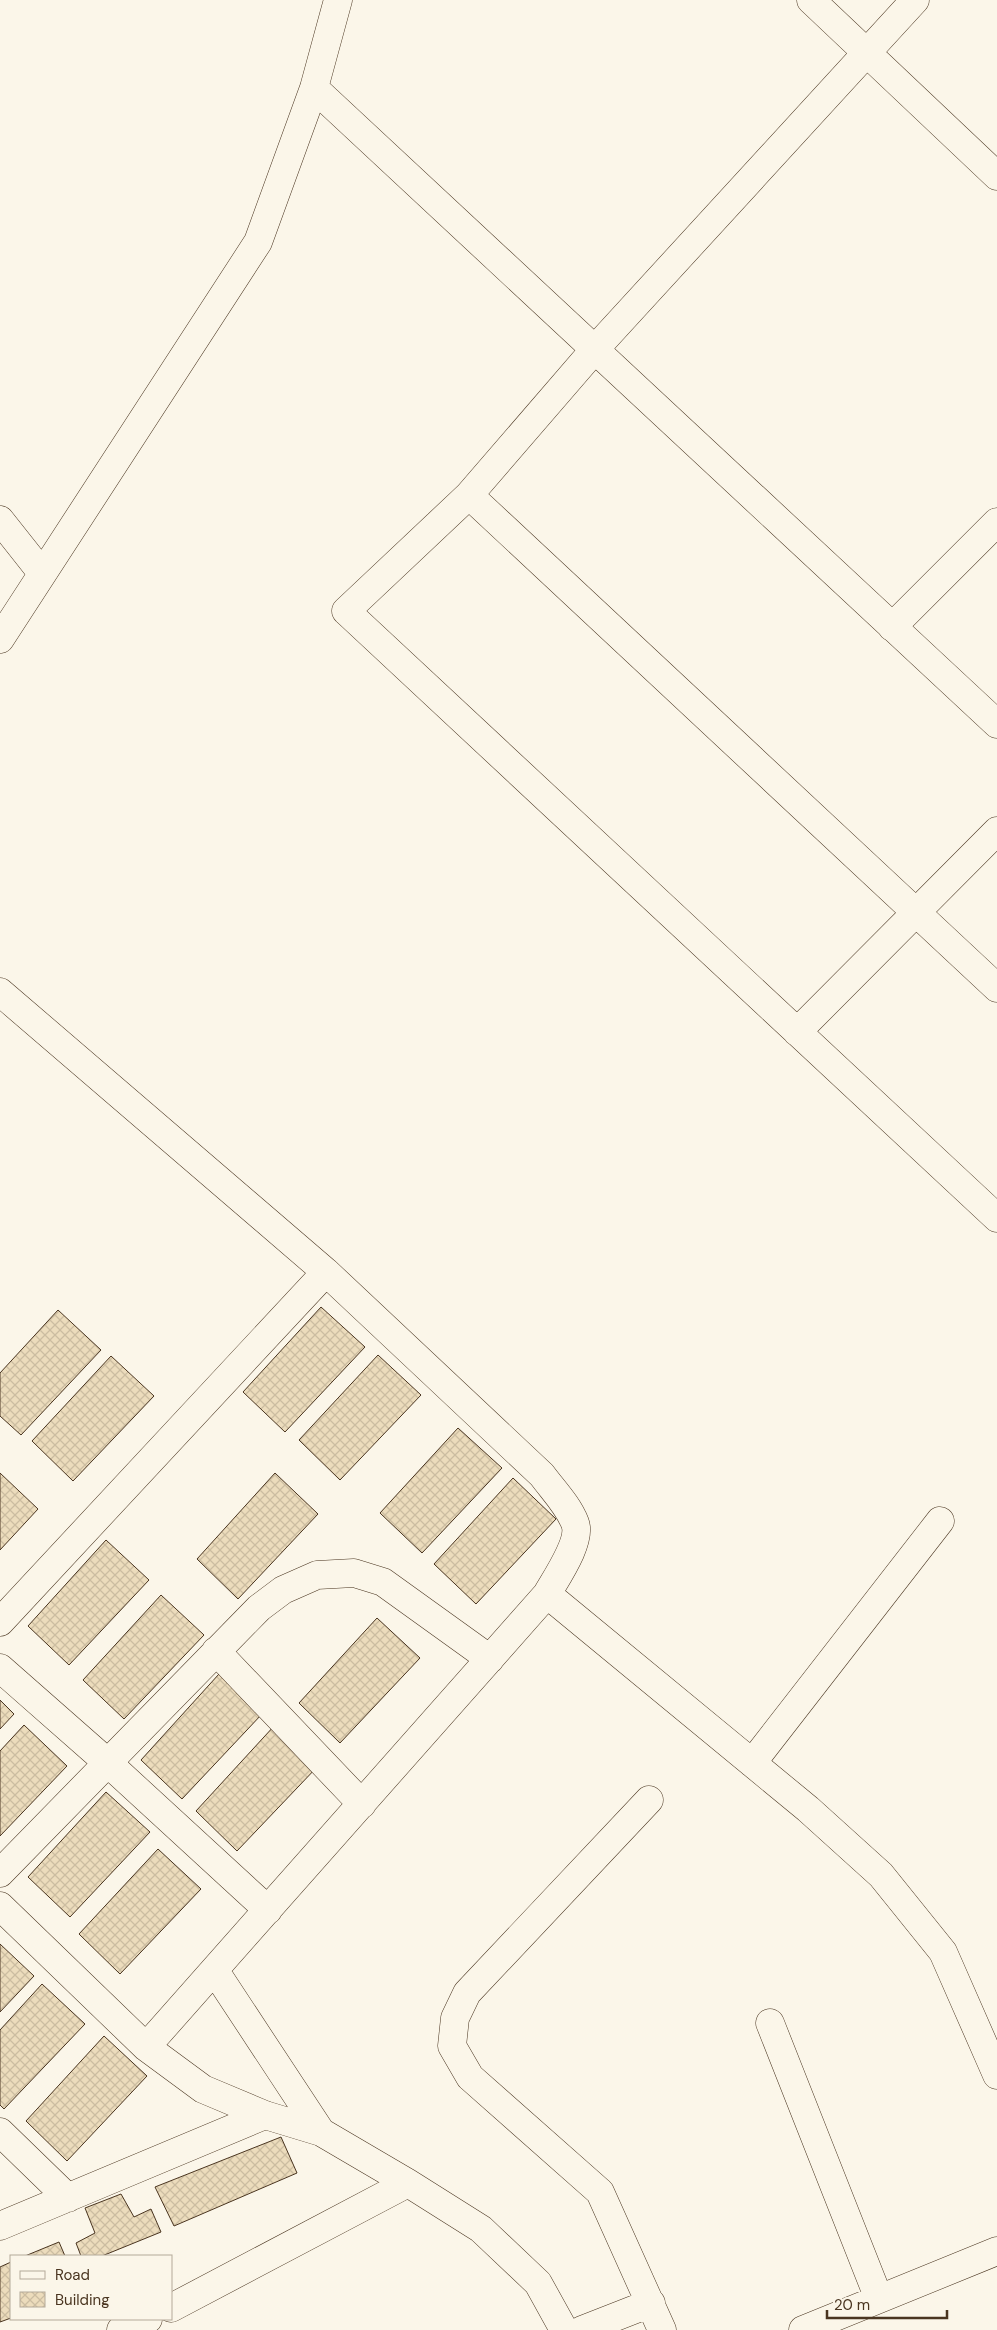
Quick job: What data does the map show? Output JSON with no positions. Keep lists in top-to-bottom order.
{
  "legend": ["Road", "Building"],
  "scale_bar": "20 m"
}
